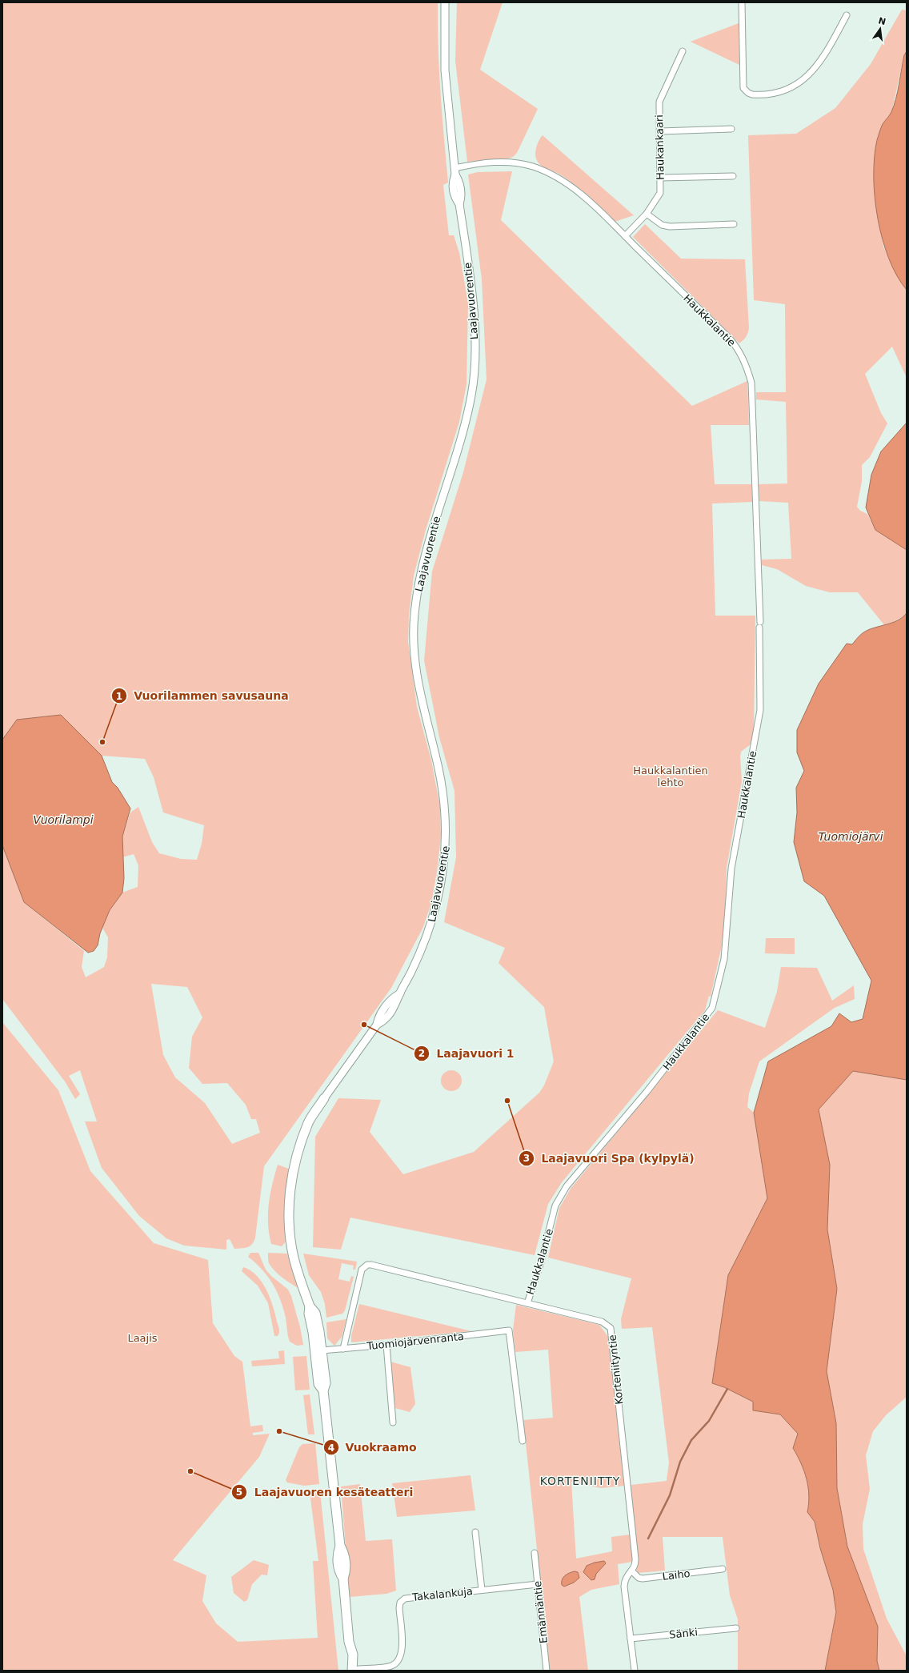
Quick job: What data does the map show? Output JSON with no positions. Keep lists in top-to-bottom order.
{
  "streets": {
    "main road": ["Laajavuorentie"],
    "street": [
      "Haukankaari",
      "Haukkalantie",
      "Tuomiojärvenranta",
      "Korteniityntie",
      "Laiho",
      "Takalankuja",
      "Emännäntie",
      "Sänki"
    ]
  },
  "crossings": [
    ["Haukankaari", "Haukkalantie"],
    ["Laajavuorentie", "Haukkalantie"],
    ["Laajavuorentie", "Tuomiojärvenranta"],
    ["Laajavuorentie", "Takalankuja"],
    ["Haukkalantie", "Korteniityntie"],
    ["Tuomiojärvenranta", "Korteniityntie"],
    ["Korteniityntie", "Laiho"],
    ["Korteniityntie", "Sänki"],
    ["Takalankuja", "Emännäntie"]
  ],
  "districts": ["KORTENIITTY"],
  "water": ["Vuorilampi", "Tuomiojärvi"],
  "parks": ["Haukkalantien lehto", "Laajis"],
  "places": [
    "Vuorilammen savusauna",
    "Laajavuori 1",
    "Laajavuori Spa (kylpylä)",
    "Vuokraamo",
    "Laajavuoren kesäteatteri"
  ],
  "north": "top"
}
